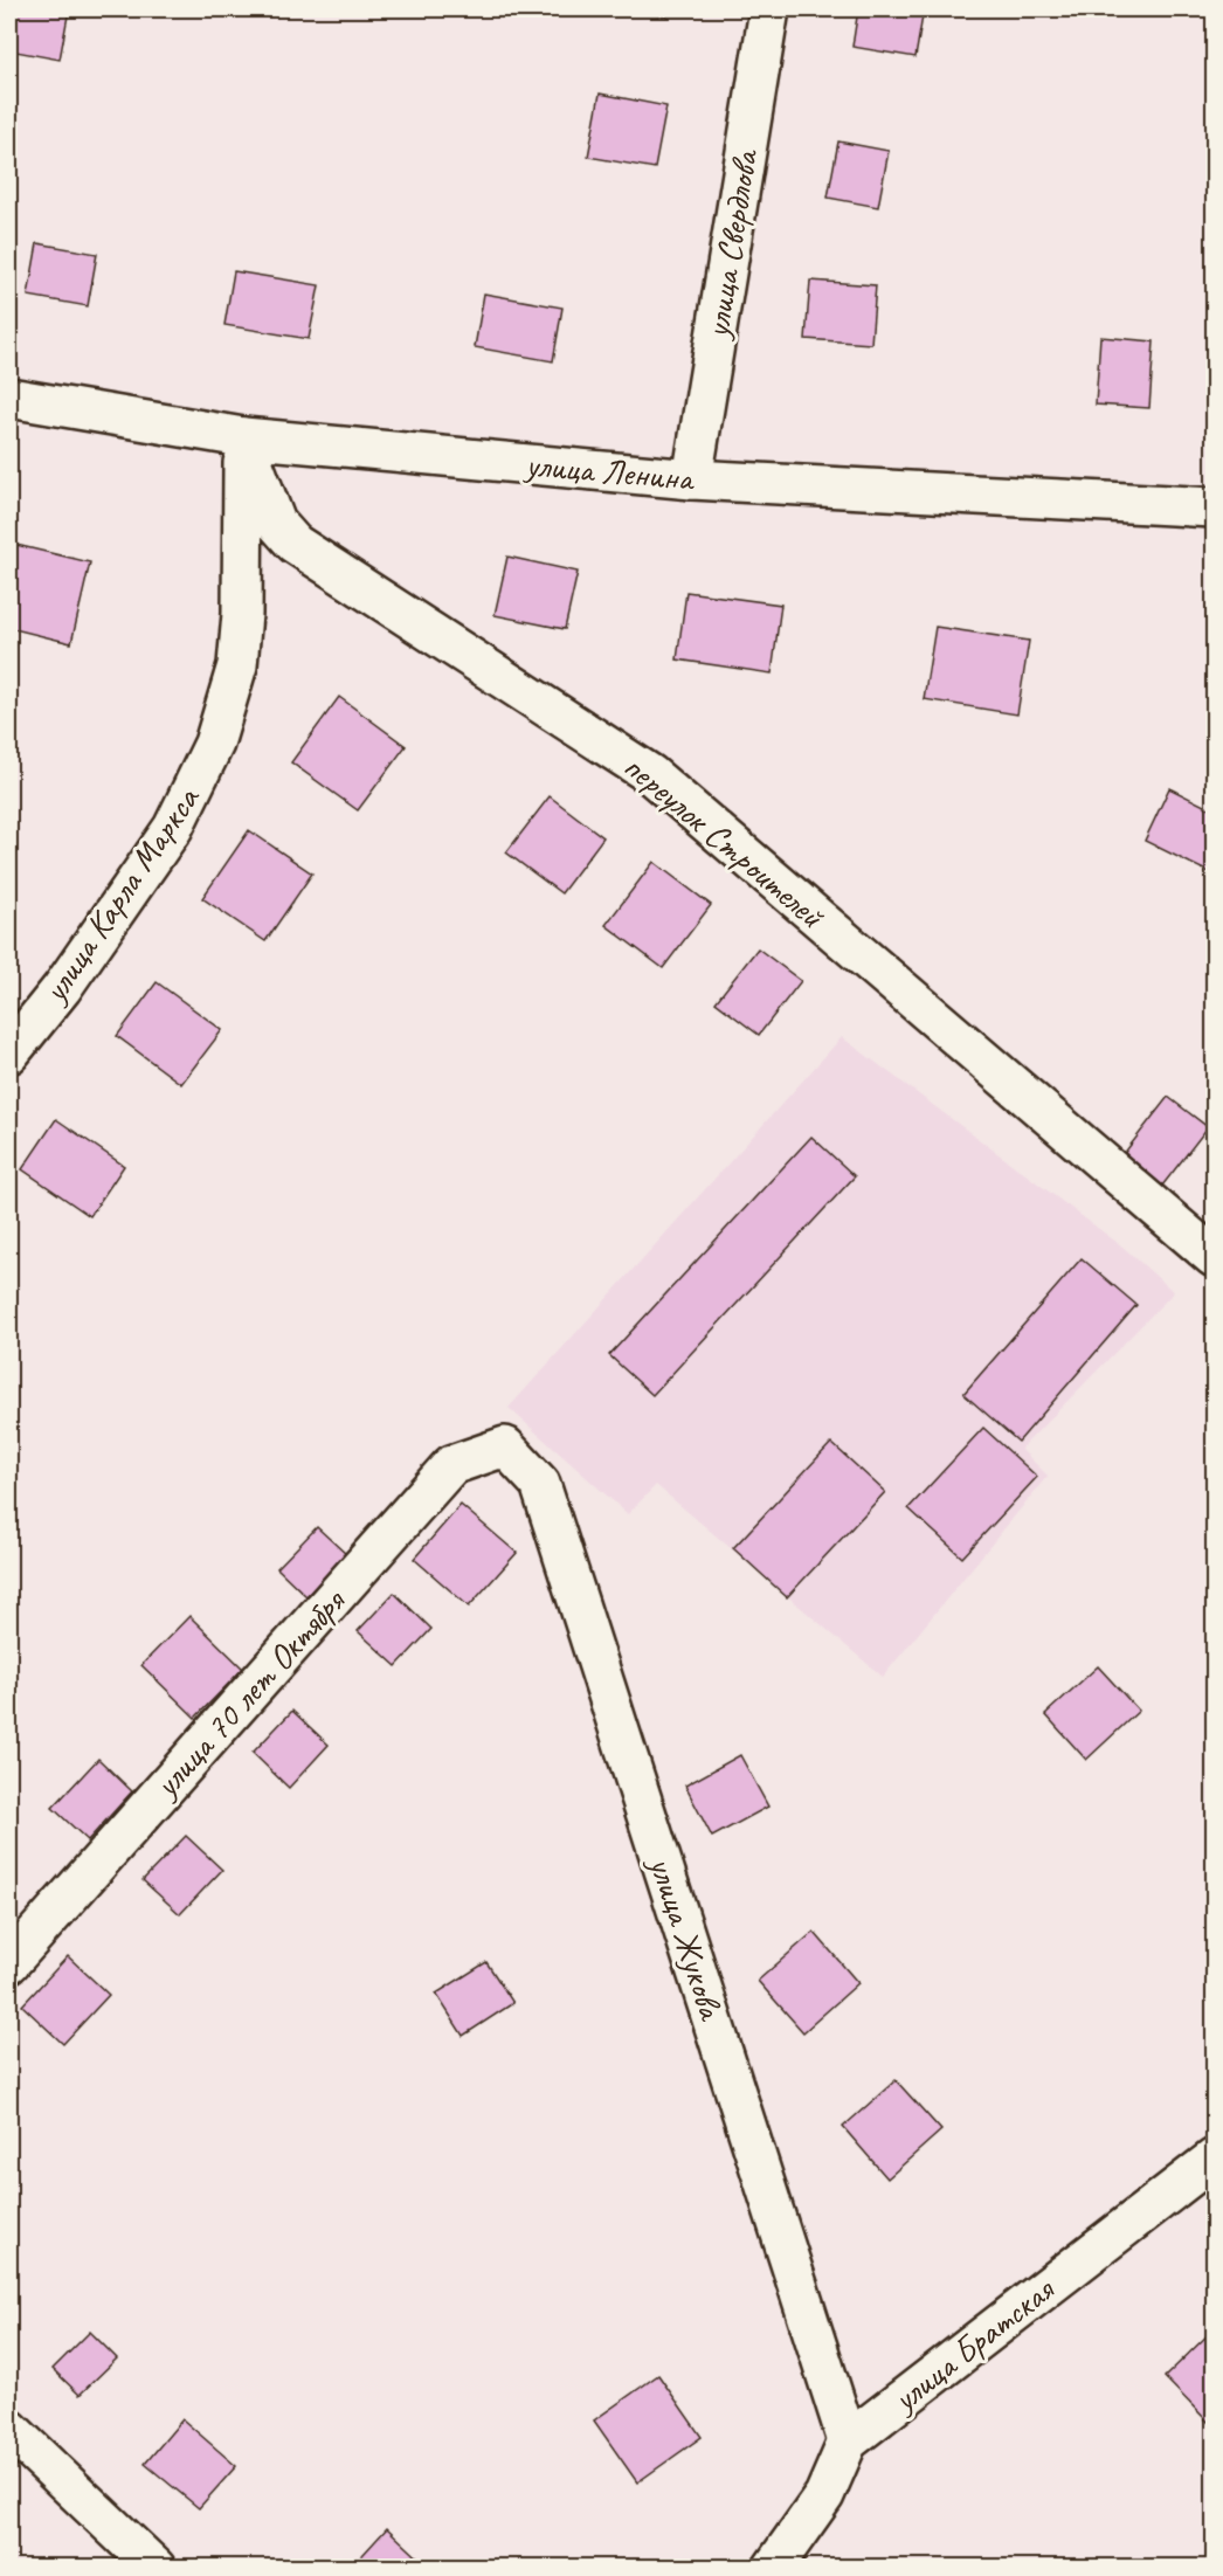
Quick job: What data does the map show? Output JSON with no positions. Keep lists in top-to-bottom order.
{
  "streets": {
    "street": [
      "улица Свердлова",
      "улица Ленина",
      "переулок Строителей",
      "улица Карла Маркса",
      "улица 70 лет Октября",
      "улица Жукова",
      "улица Братская"
    ]
  },
  "crossings": [
    ["улица Свердлова", "улица Ленина"],
    ["улица Ленина", "переулок Строителей"],
    ["улица Ленина", "улица Карла Маркса"],
    ["переулок Строителей", "улица Карла Маркса"],
    ["улица 70 лет Октября", "улица Жукова"],
    ["улица Жукова", "улица Братская"]
  ]
}
